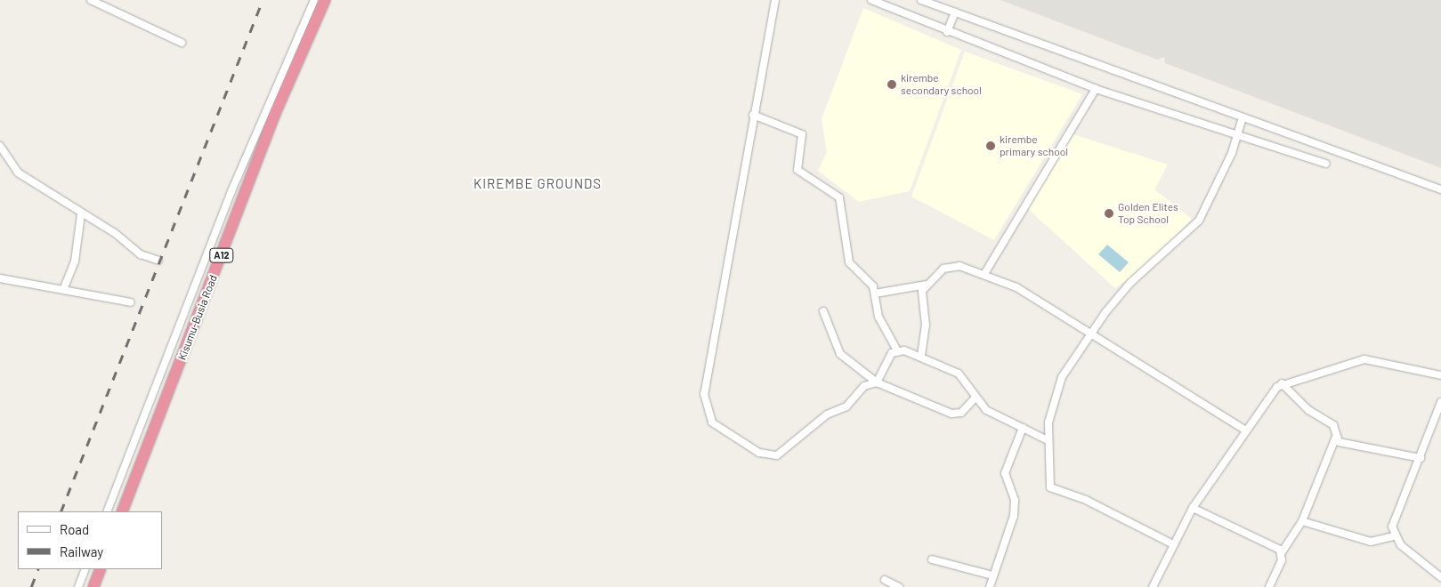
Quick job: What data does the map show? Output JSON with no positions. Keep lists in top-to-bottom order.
{
  "streets": {
    "highway": ["A12", "Kisumu-Busia Road"]
  },
  "districts": ["KIREMBE GROUNDS"],
  "places": ["kirembe secondary school", "kirembe primary school", "Golden Elites Top School"],
  "legend": ["Road", "Railway"]
}
